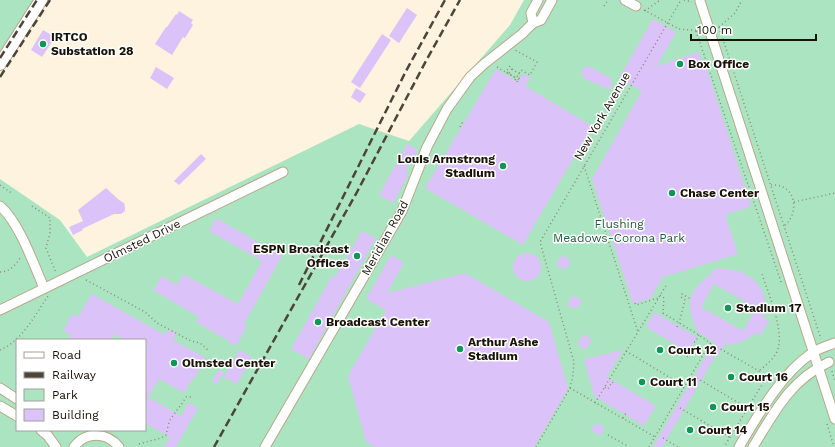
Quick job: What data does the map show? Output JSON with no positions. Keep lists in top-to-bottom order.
{
  "streets": {
    "street": ["Meridian Road", "Olmsted Drive"],
    "path": ["New York Avenue"]
  },
  "parks": ["Flushing Meadows-Corona Park"],
  "places": [
    "IRTCO Substation 28",
    "Box Office",
    "Louis Armstrong Stadium",
    "Chase Center",
    "ESPN Broadcast Offices",
    "Stadium 17",
    "Broadcast Center",
    "Arthur Ashe Stadium",
    "Court 12",
    "Olmsted Center",
    "Court 16",
    "Court 11",
    "Court 15",
    "Court 14"
  ],
  "legend": [
    "Road",
    "Railway",
    "Park",
    "Building"
  ],
  "scale_bar": "100 m"
}
